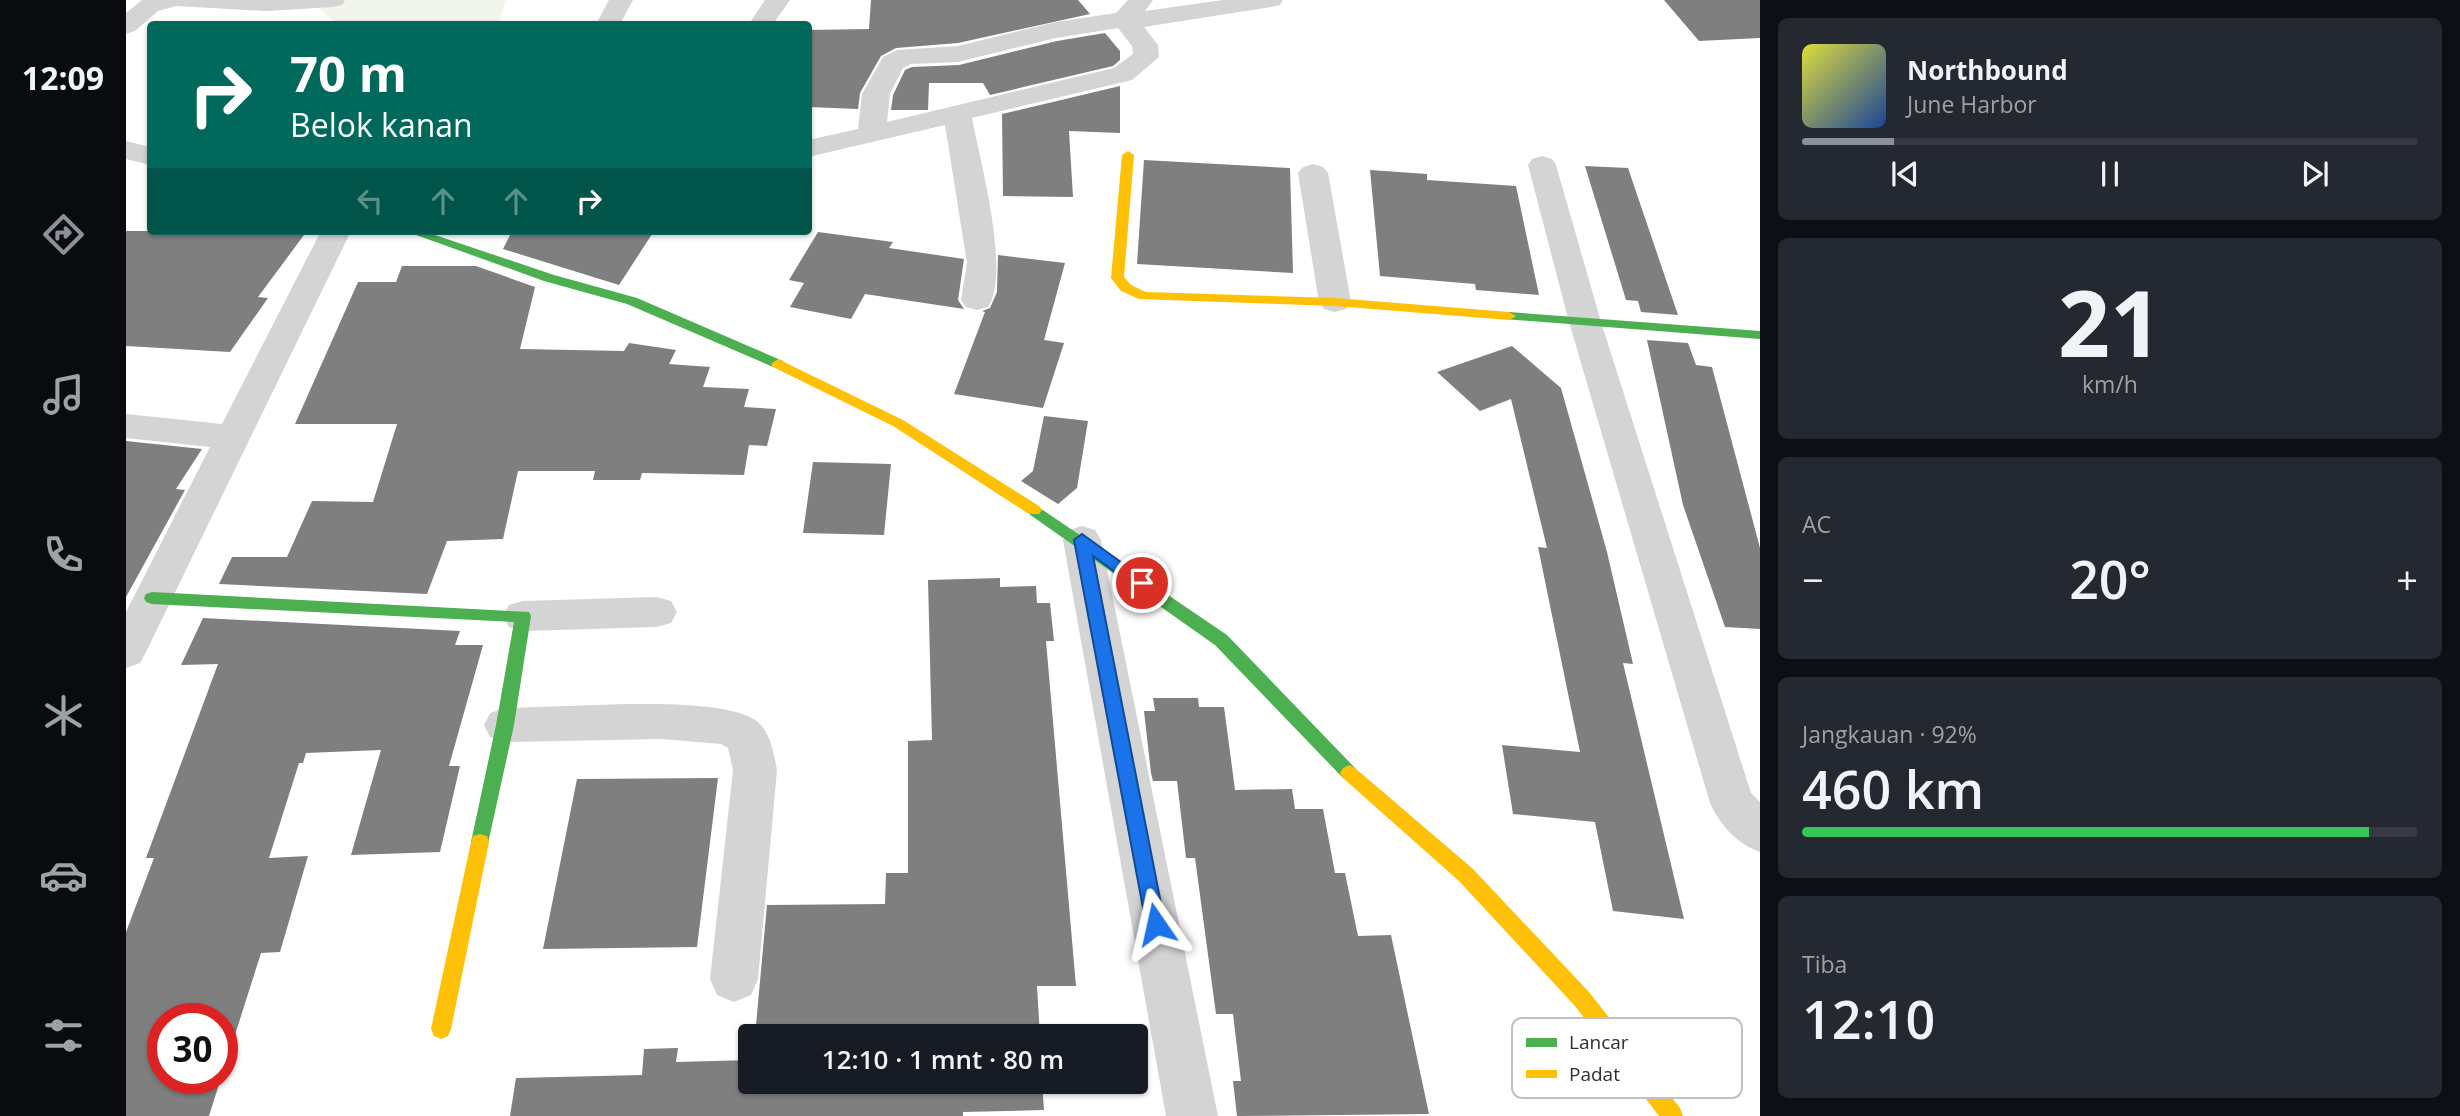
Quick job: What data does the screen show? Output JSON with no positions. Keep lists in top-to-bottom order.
{
  "legend": ["Lancar", "Padat"],
  "page": {
    "tabs": "12:09",
    "turn": ["70 m", "Belok kanan"],
    "song": ["Northbound", "June Harbor"],
    "tile": [
      ["21", "km/h"],
      "AC",
      ["Jangkauan · 92%", "460 km"],
      ["Tiba", "12:10"]
    ],
    "heat": ["−", "20°", "+"],
    "limit": "30",
    "trip": "12:10 · 1 mnt · 80 m"
  }
}
